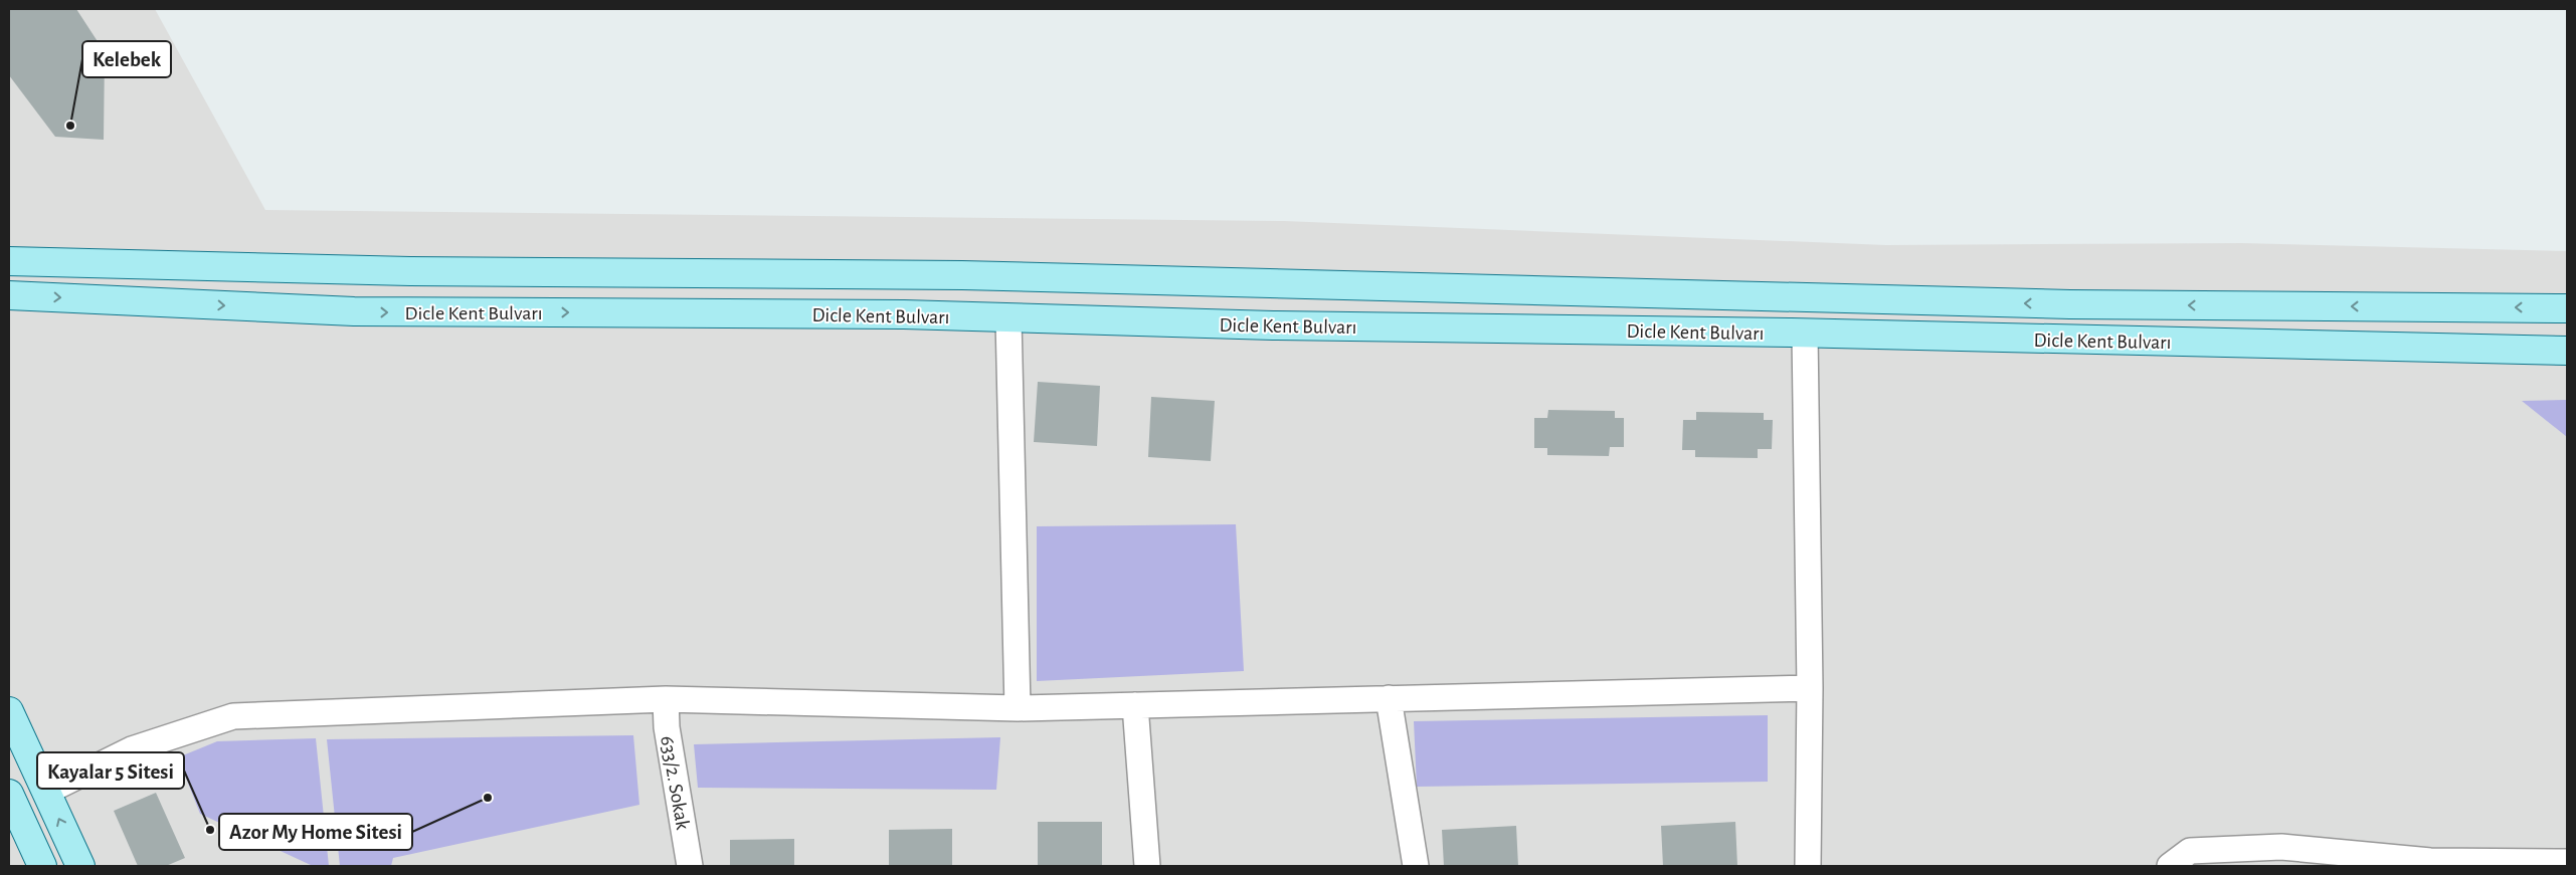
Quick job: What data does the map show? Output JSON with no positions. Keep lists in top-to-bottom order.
{
  "streets": {
    "main road": ["Dicle Kent Bulvarı"],
    "street": ["633/2. Sokak"]
  },
  "places": ["Kelebek", "Azor My Home Sitesi", "Kayalar 5 Sitesi"]
}
